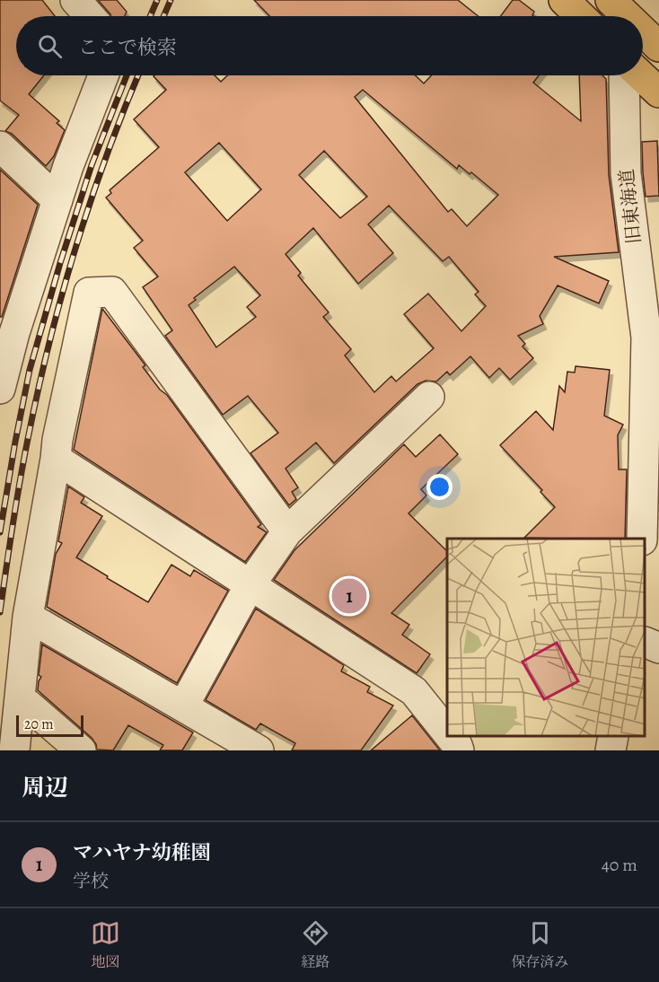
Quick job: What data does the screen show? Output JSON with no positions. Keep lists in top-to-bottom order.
{
  "streets": {
    "street": ["旧東海道"]
  },
  "scale_bar": "20 m",
  "page": {
    "search": "ここで検索",
    "pins": "1",
    "scale": "20 m",
    "heading": "周辺",
    "list": [
      {
        "mark": "1",
        "name": "マハヤナ幼稚園",
        "note": "学校",
        "value": "40 m"
      }
    ],
    "nav": ["地図", "経路", "保存済み"]
  }
}
